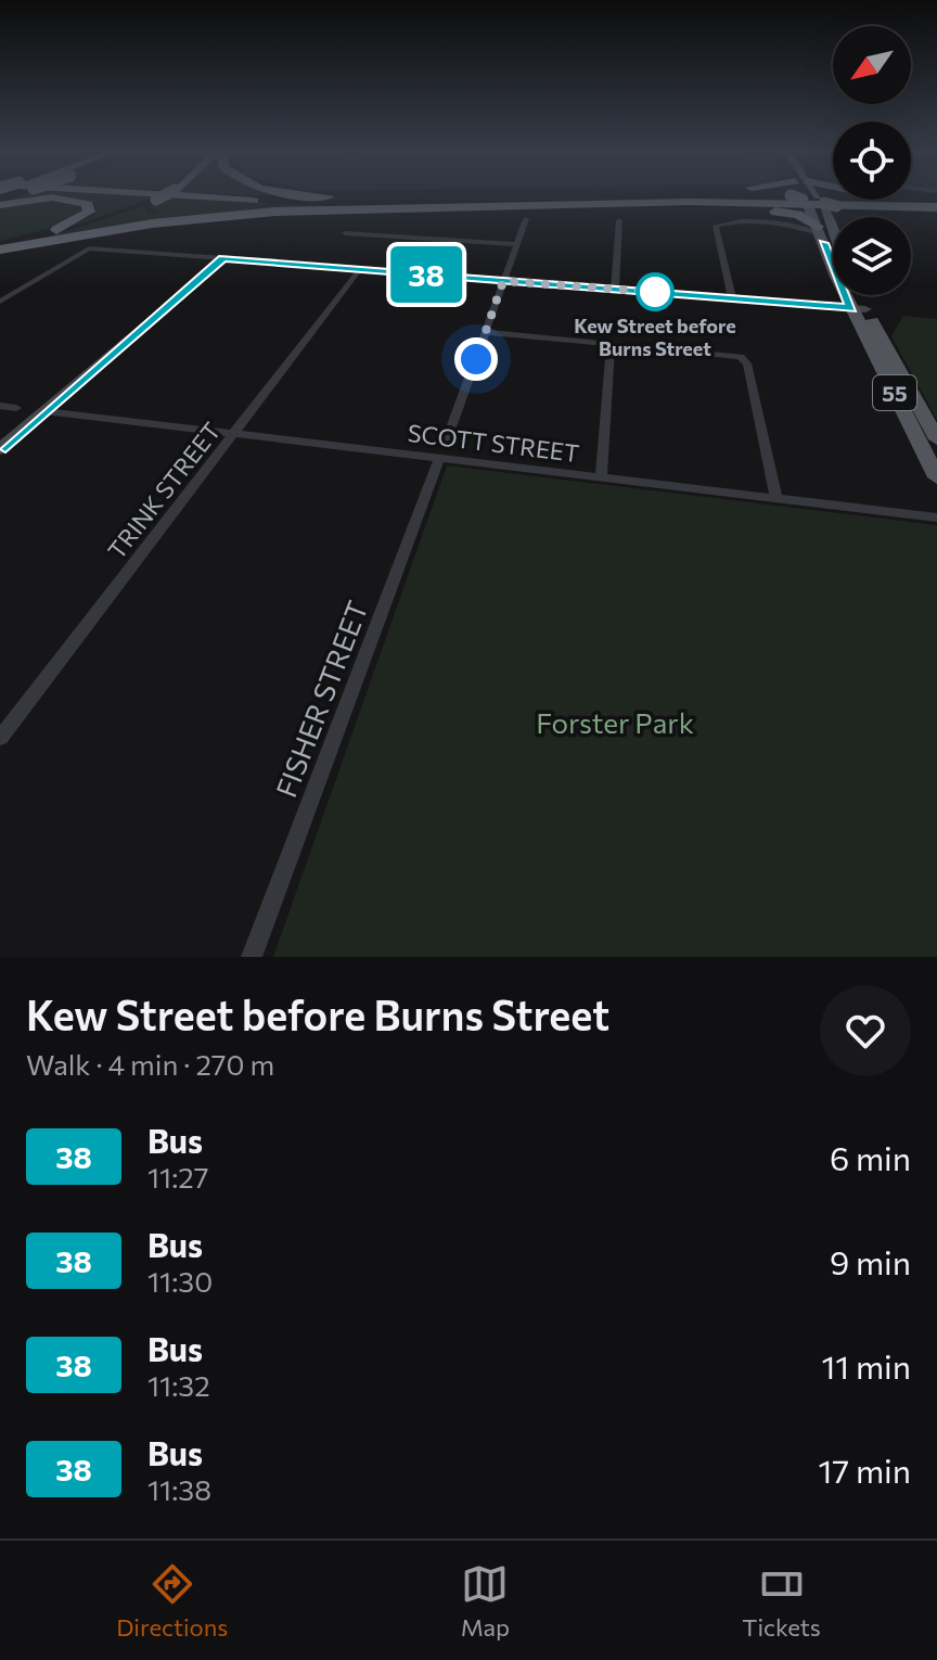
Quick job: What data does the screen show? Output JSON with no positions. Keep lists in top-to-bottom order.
{
  "streets": {
    "main road": ["55"],
    "street": ["SCOTT STREET", "TRINK STREET", "FISHER STREET"]
  },
  "crossings": [
    ["SCOTT STREET", "TRINK STREET"],
    ["SCOTT STREET", "FISHER STREET"]
  ],
  "parks": ["Forster Park"],
  "places": ["Kew Street before Burns Street"],
  "lines": ["bus line 38"],
  "north": "bottom left",
  "page": {
    "on_map": "38",
    "heading": ["Kew Street before Burns Street", "Walk · 4 min · 270 m"],
    "list": [
      {
        "mark": "38",
        "name": "Bus",
        "note": "11:27",
        "value": "6 min"
      },
      {
        "mark": "38",
        "name": "Bus",
        "note": "11:30",
        "value": "9 min"
      },
      {
        "mark": "38",
        "name": "Bus",
        "note": "11:32",
        "value": "11 min"
      },
      {
        "mark": "38",
        "name": "Bus",
        "note": "11:38",
        "value": "17 min"
      }
    ],
    "tabs": ["Directions", "Map", "Tickets"]
  }
}
